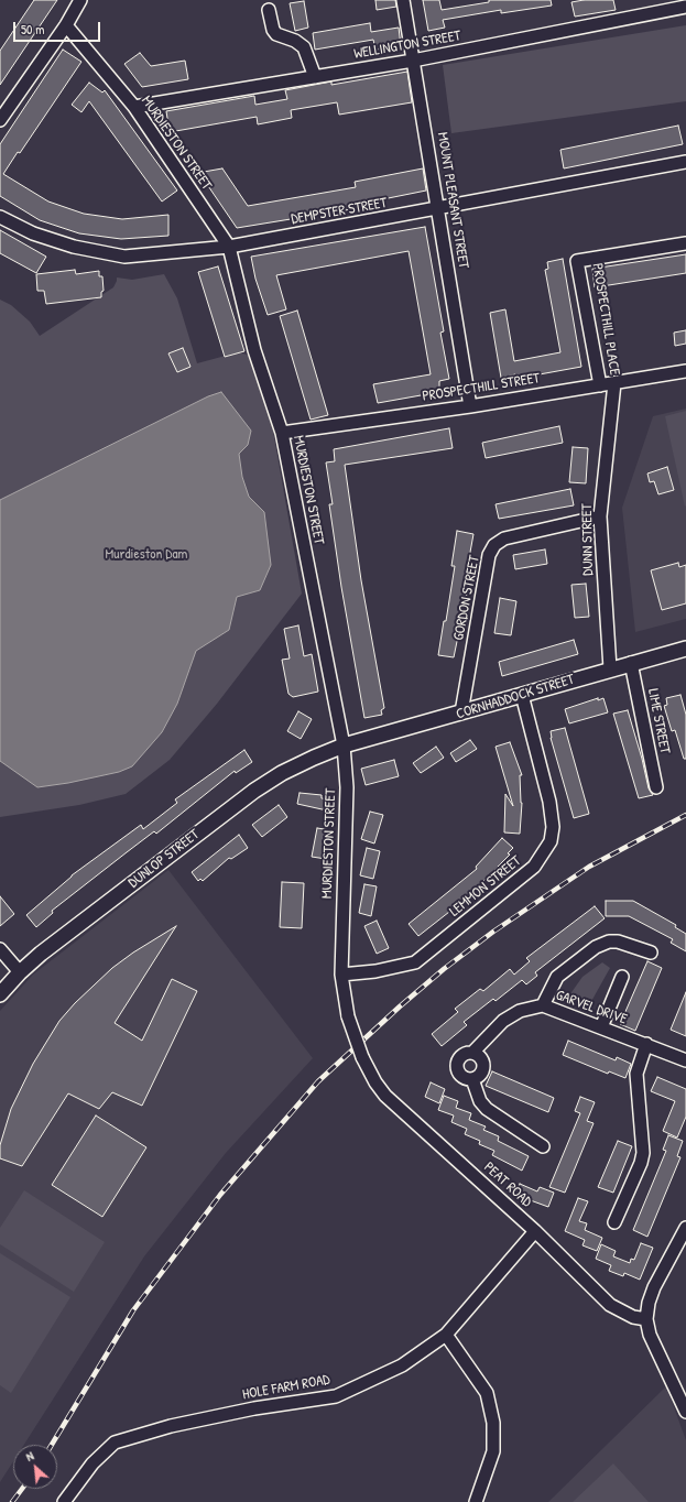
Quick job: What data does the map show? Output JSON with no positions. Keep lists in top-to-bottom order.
{
  "streets": {
    "main road": ["CORNHADDOCK STREET", "DUNLOP STREET"],
    "street": [
      "WELLINGTON STREET",
      "MURDIESTON STREET",
      "MOUNT PLEASANT STREET",
      "DEMPSTER STREET",
      "PROSPECTHILL PLACE",
      "PROSPECTHILL STREET",
      "DUNN STREET",
      "GORDON STREET",
      "LIME STREET",
      "LEMMON STREET",
      "GARVEL DRIVE",
      "PEAT ROAD",
      "HOLE FARM ROAD"
    ]
  },
  "crossings": [
    ["WELLINGTON STREET", "MURDIESTON STREET"],
    ["WELLINGTON STREET", "MOUNT PLEASANT STREET"],
    ["MURDIESTON STREET", "DEMPSTER STREET"],
    ["MURDIESTON STREET", "PROSPECTHILL STREET"],
    ["MURDIESTON STREET", "CORNHADDOCK STREET"],
    ["MURDIESTON STREET", "DUNLOP STREET"],
    ["MURDIESTON STREET", "LEMMON STREET"],
    ["MURDIESTON STREET", "PEAT ROAD"],
    ["MOUNT PLEASANT STREET", "DEMPSTER STREET"],
    ["MOUNT PLEASANT STREET", "PROSPECTHILL STREET"],
    ["PROSPECTHILL PLACE", "PROSPECTHILL STREET"],
    ["PROSPECTHILL STREET", "DUNN STREET"],
    ["DUNN STREET", "GORDON STREET"],
    ["DUNN STREET", "CORNHADDOCK STREET"],
    ["GORDON STREET", "CORNHADDOCK STREET"],
    ["CORNHADDOCK STREET", "LIME STREET"],
    ["CORNHADDOCK STREET", "DUNLOP STREET"],
    ["CORNHADDOCK STREET", "LEMMON STREET"],
    ["PEAT ROAD", "HOLE FARM ROAD"]
  ],
  "parks": ["Murdieston Dam"],
  "scale_bar": "50 m",
  "north": "top left"
}
